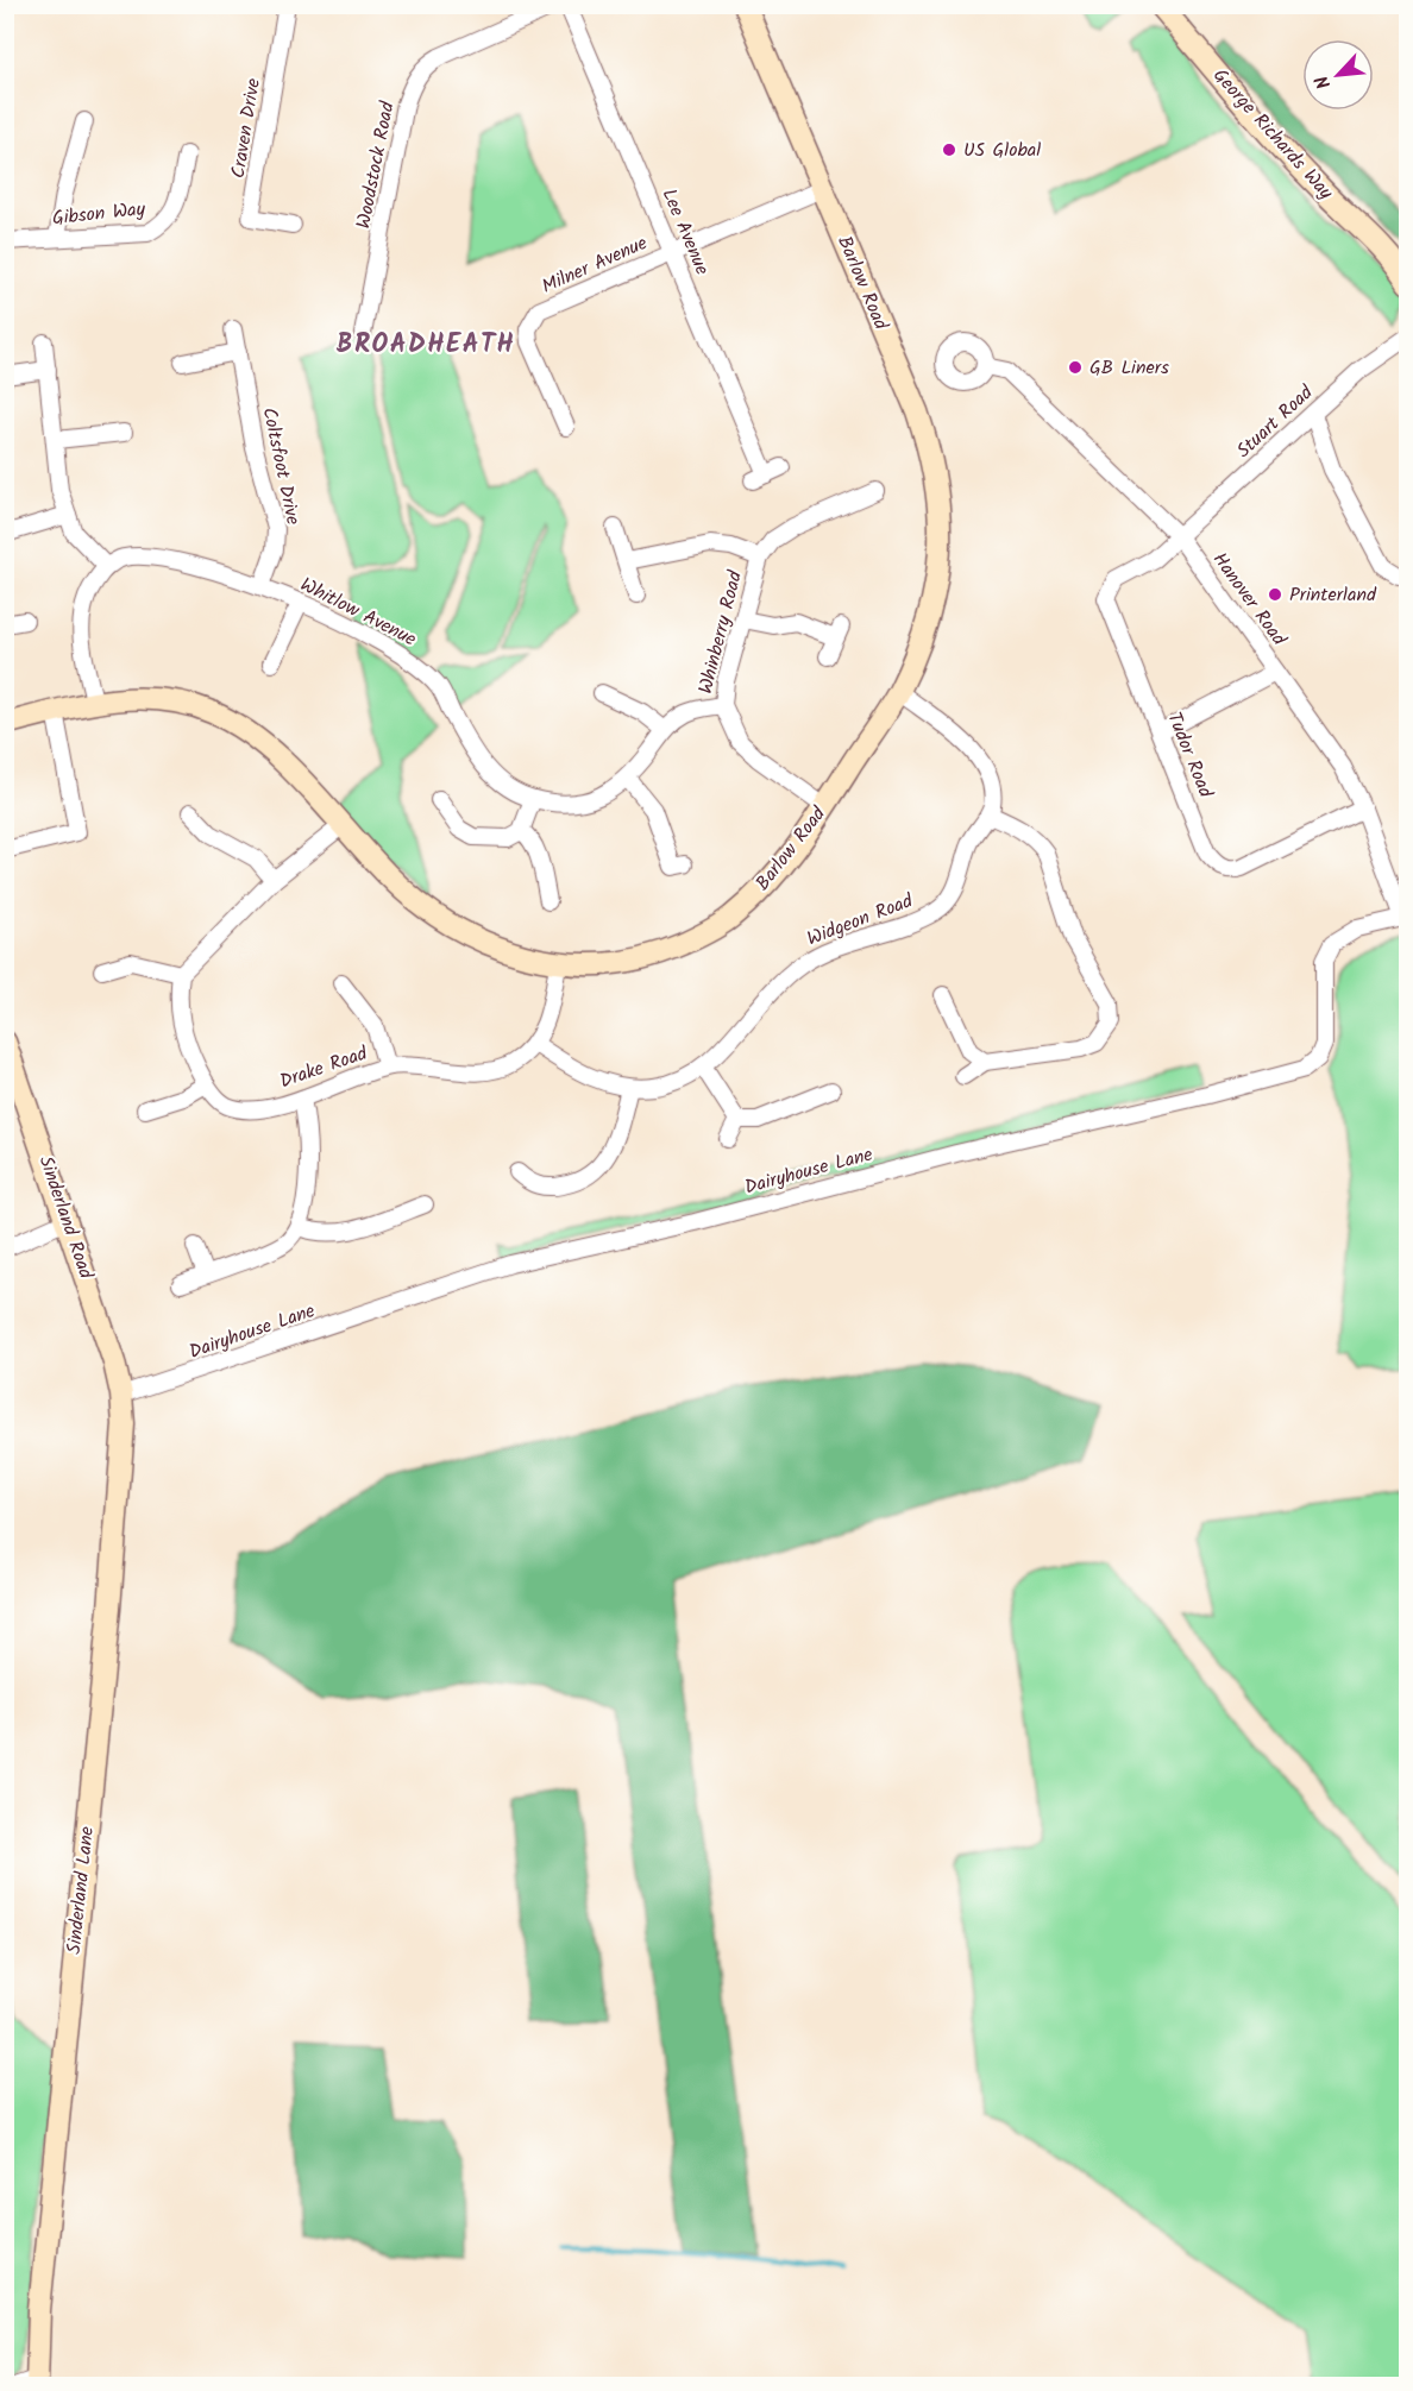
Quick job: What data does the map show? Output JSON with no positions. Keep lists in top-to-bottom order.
{
  "streets": {
    "street": [
      "Craven Drive",
      "George Richards Way",
      "Woodstock Road",
      "Gibson Way",
      "Lee Avenue",
      "Milner Avenue",
      "Barlow Road",
      "Stuart Road",
      "Coltsfoot Drive",
      "Hanover Road",
      "Whitlow Avenue",
      "Whinberry Road",
      "Tudor Road",
      "Widgeon Road",
      "Drake Road",
      "Dairyhouse Lane",
      "Sinderland Road",
      "Sinderland Lane"
    ]
  },
  "crossings": [
    ["Lee Avenue", "Milner Avenue"],
    ["Milner Avenue", "Barlow Road"],
    ["Barlow Road", "Whinberry Road"],
    ["Barlow Road", "Drake Road"],
    ["Stuart Road", "Hanover Road"],
    ["Stuart Road", "Tudor Road"],
    ["Coltsfoot Drive", "Whitlow Avenue"],
    ["Hanover Road", "Tudor Road"],
    ["Hanover Road", "Dairyhouse Lane"],
    ["Whitlow Avenue", "Whinberry Road"],
    ["Widgeon Road", "Drake Road"],
    ["Dairyhouse Lane", "Sinderland Road"],
    ["Dairyhouse Lane", "Sinderland Lane"],
    ["Sinderland Road", "Sinderland Lane"]
  ],
  "districts": ["BROADHEATH"],
  "places": ["US Global", "GB Liners", "Printerland"],
  "north": "bottom left"
}
